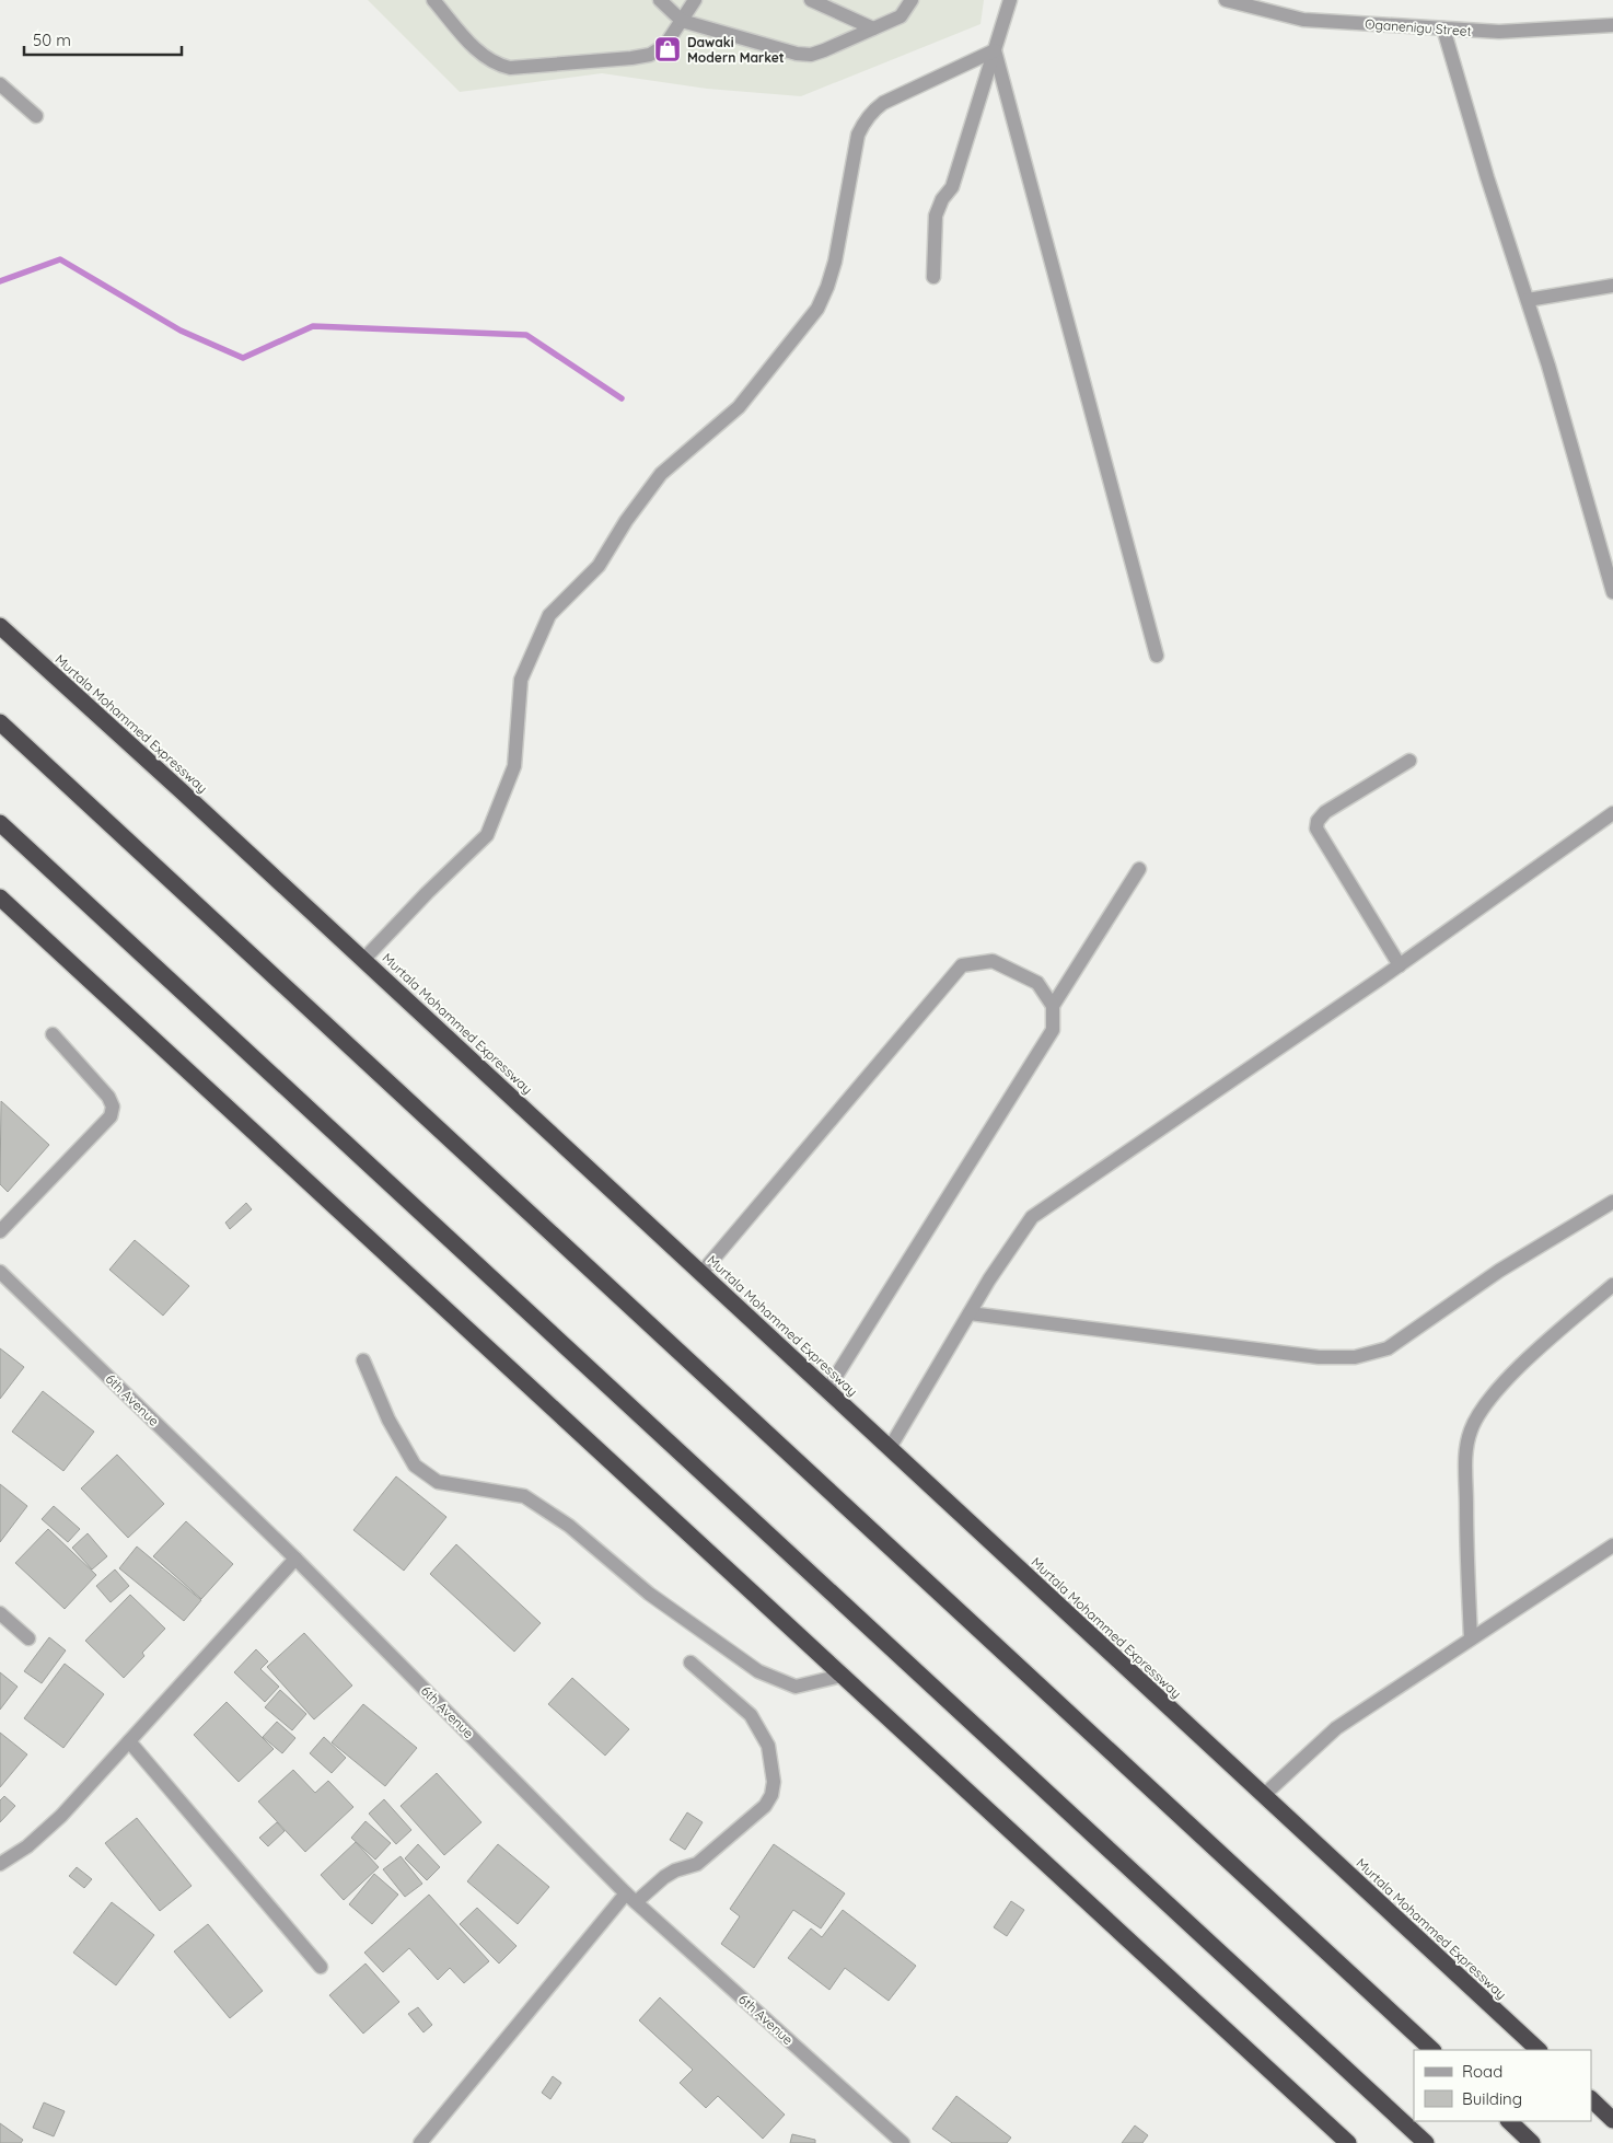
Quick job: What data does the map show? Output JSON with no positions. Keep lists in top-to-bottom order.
{
  "streets": {
    "highway": ["Murtala Mohammed Expressway"],
    "street": ["Oganenigu Street", "6th Avenue"]
  },
  "places": {
    "shop": ["Dawaki Modern Market"]
  },
  "legend": ["Road", "Building"],
  "scale_bar": "50 m"
}
